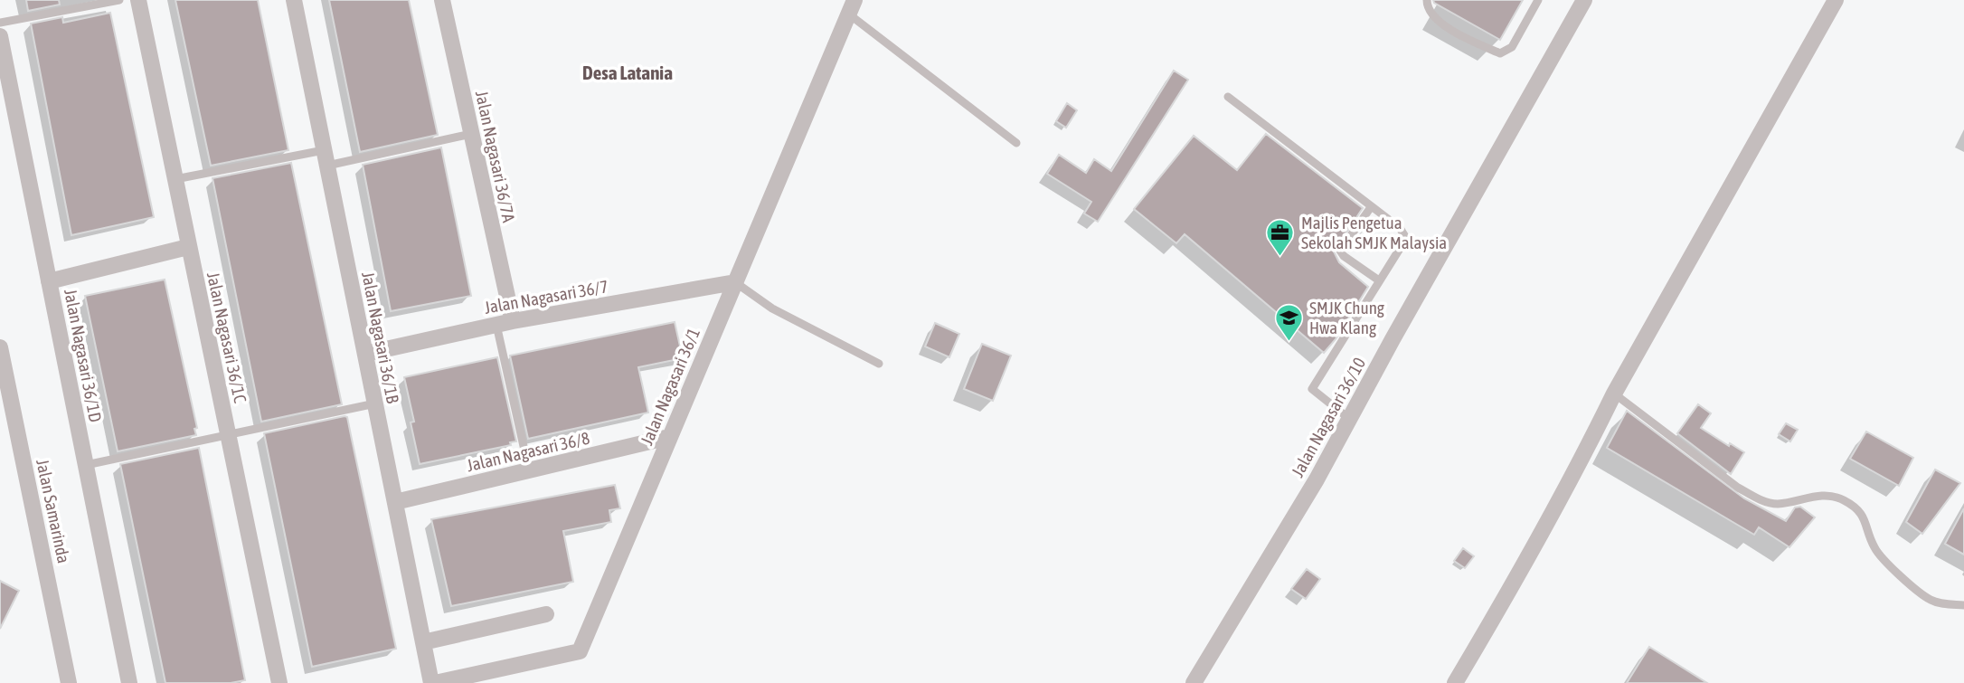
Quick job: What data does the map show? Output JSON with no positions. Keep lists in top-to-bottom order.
{
  "streets": {
    "street": [
      "Jalan Nagasari 36/7A",
      "Jalan Nagasari 36/7",
      "Jalan Nagasari 36/1C",
      "Jalan Nagasari 36/1B",
      "Jalan Nagasari 36/1D",
      "Jalan Nagasari 36/1",
      "Jalan Nagasari 36/10",
      "Jalan Nagasari 36/8",
      "Jalan Samarinda"
    ]
  },
  "crossings": [
    ["Jalan Nagasari 36/7A", "Jalan Nagasari 36/7"],
    ["Jalan Nagasari 36/7", "Jalan Nagasari 36/1B"],
    ["Jalan Nagasari 36/7", "Jalan Nagasari 36/1"],
    ["Jalan Nagasari 36/1B", "Jalan Nagasari 36/1"],
    ["Jalan Nagasari 36/1B", "Jalan Nagasari 36/8"],
    ["Jalan Nagasari 36/1", "Jalan Nagasari 36/8"]
  ],
  "districts": ["Desa Latania"],
  "places": {
    "office": ["Majlis Pengetua Sekolah SMJK Malaysia"],
    "school or university": ["SMJK Chung Hwa Klang"]
  }
}
